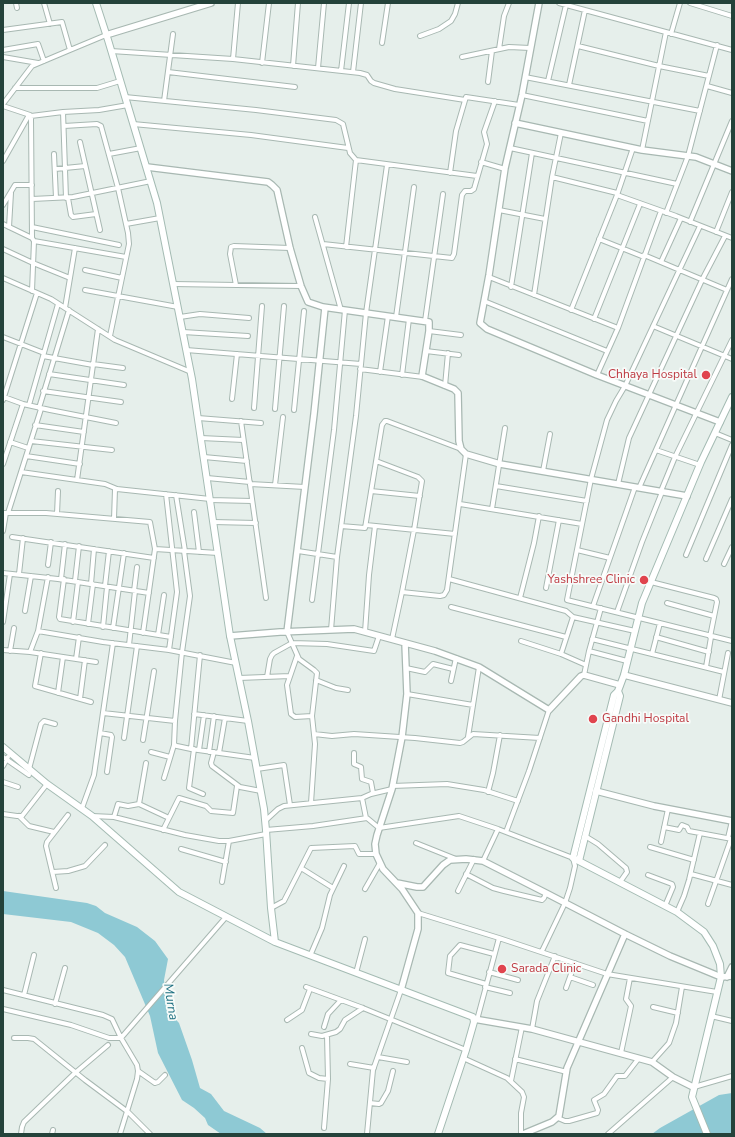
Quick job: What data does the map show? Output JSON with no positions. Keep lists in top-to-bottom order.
{
  "water": ["Murna"],
  "places": [
    "Chhaya Hospital",
    "Yashshree Clinic",
    "Gandhi Hospital",
    "Sarada Clinic"
  ]
}
